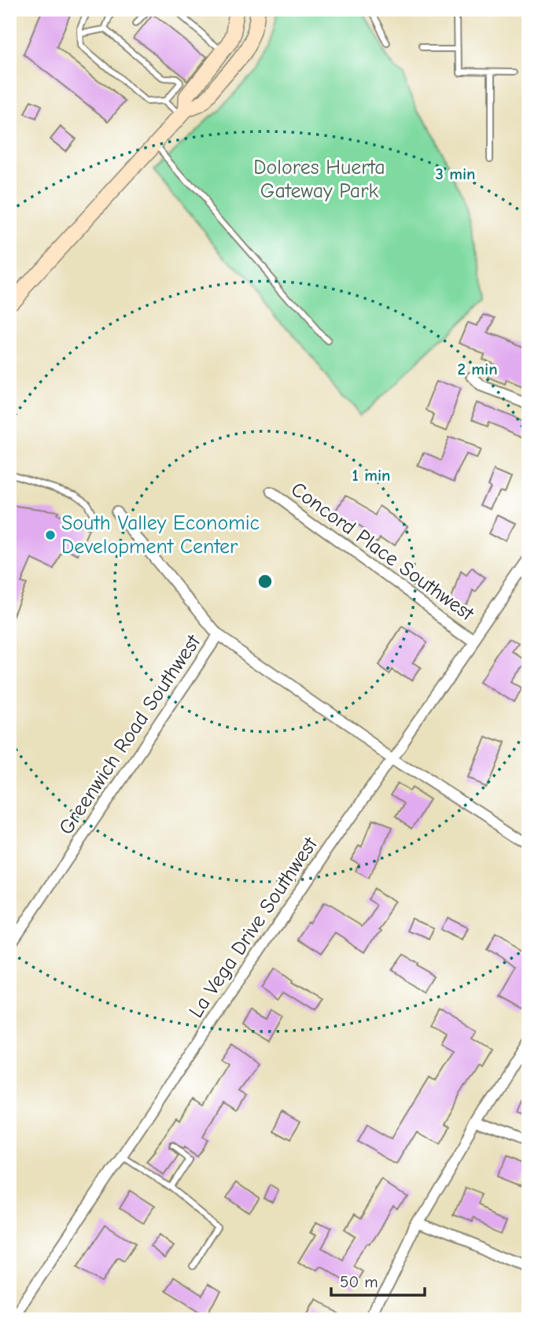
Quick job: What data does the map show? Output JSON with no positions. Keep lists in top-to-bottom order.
{
  "streets": {
    "street": ["Concord Place Southwest", "Greenwich Road Southwest", "La Vega Drive Southwest"]
  },
  "crossings": [
    ["Concord Place Southwest", "La Vega Drive Southwest"],
    ["Greenwich Road Southwest", "La Vega Drive Southwest"]
  ],
  "parks": ["Dolores Huerta Gateway Park"],
  "places": ["South Valley Economic Development Center"],
  "scale_bar": "50 m",
  "rings": ["3 min", "2 min", "1 min"]
}
